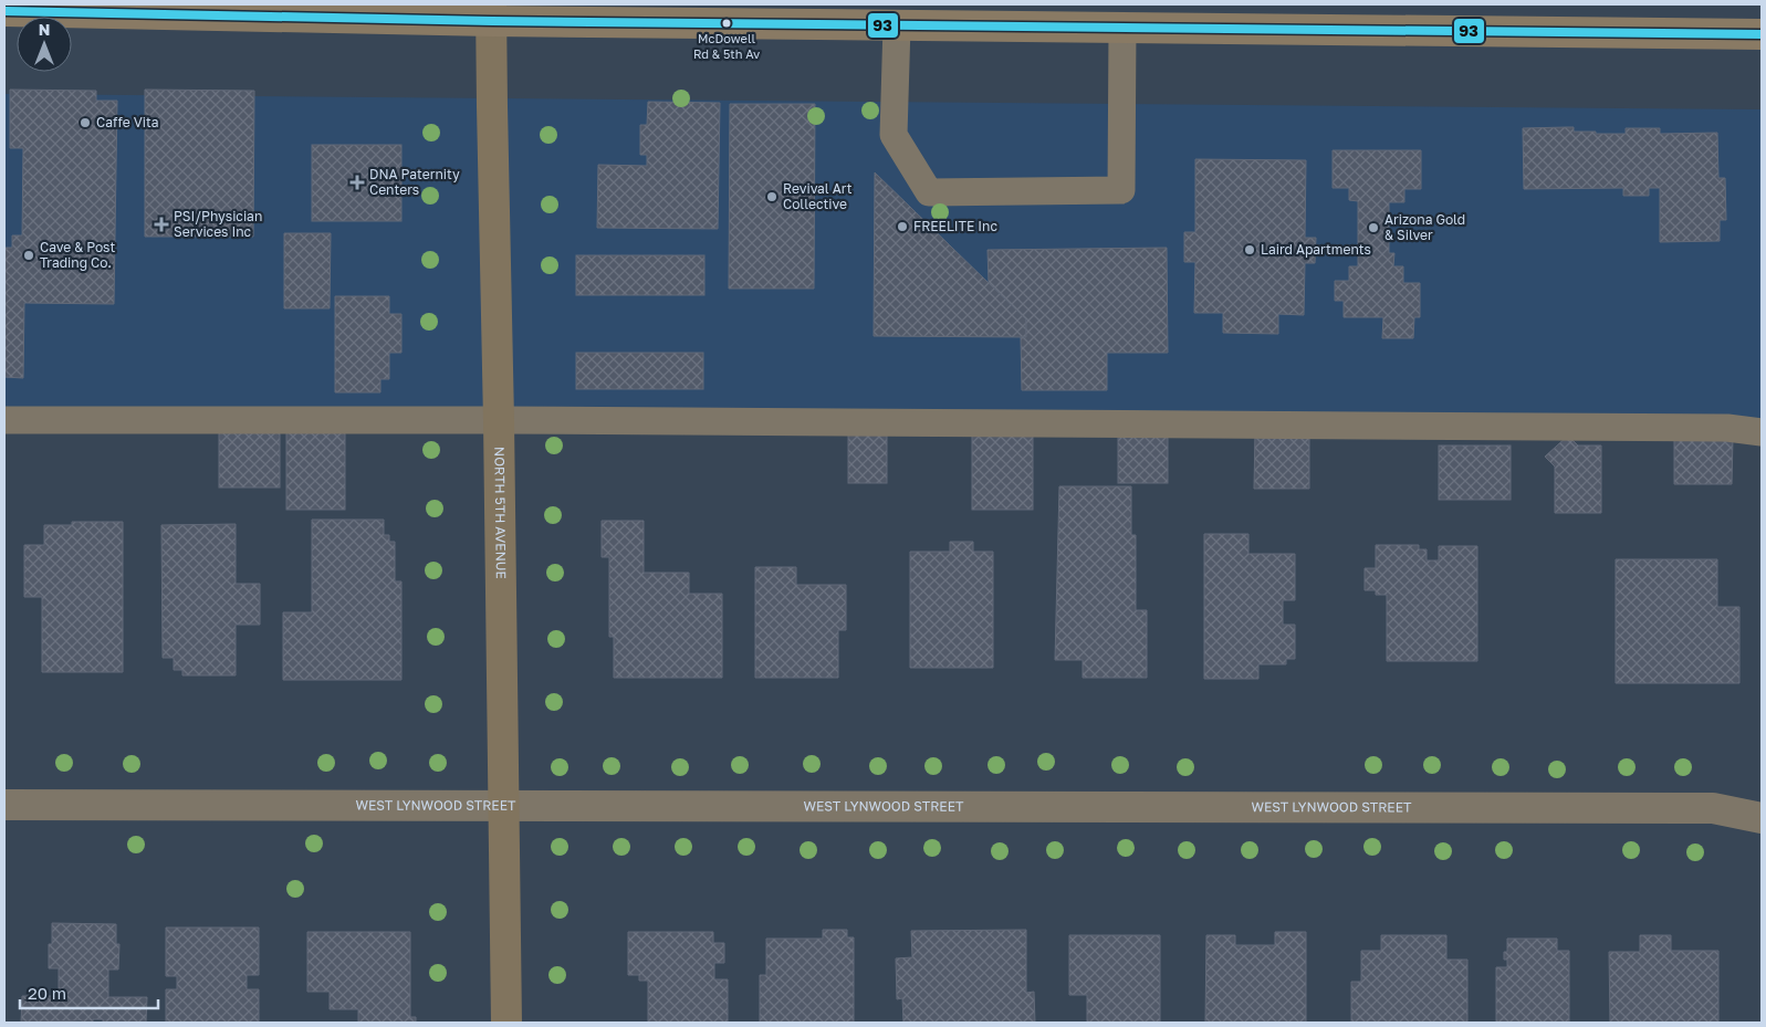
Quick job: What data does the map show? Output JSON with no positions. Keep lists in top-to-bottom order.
{
  "streets": {
    "street": ["NORTH 5TH AVENUE", "WEST LYNWOOD STREET"]
  },
  "crossings": [
    ["NORTH 5TH AVENUE", "WEST LYNWOOD STREET"]
  ],
  "places": {
    "other": [
      "McDowell Rd & 5th Av",
      "Caffe Vita",
      "Revival Art Collective",
      "FREELITE Inc",
      "Arizona Gold & Silver",
      "Laird Apartments",
      "Cave & Post Trading Co."
    ],
    "health": ["DNA Paternity Centers", "PSI/Physician Services Inc"]
  },
  "lines": ["transit line 93"],
  "scale_bar": "20 m",
  "north": "top"
}
